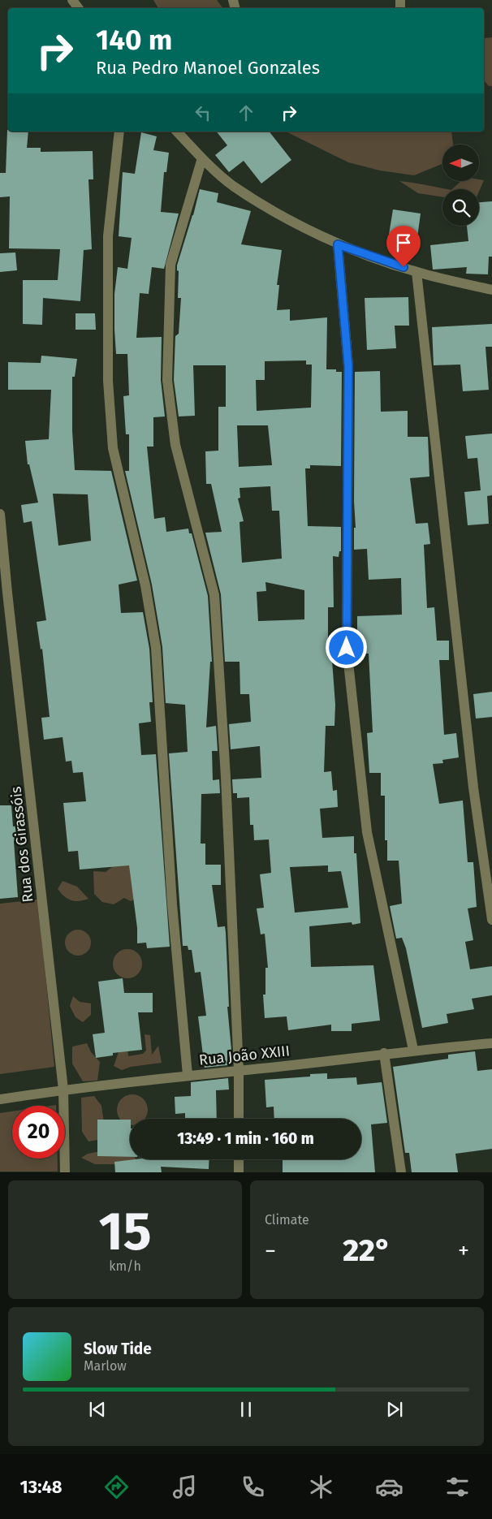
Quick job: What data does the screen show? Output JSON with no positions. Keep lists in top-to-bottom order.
{
  "streets": {
    "street": ["Rua dos Girassóis", "Rua João XXIII"]
  },
  "crossings": [
    ["Rua dos Girassóis", "Rua João XXIII"]
  ],
  "north": "left",
  "page": {
    "turn": ["140 m", "Rua Pedro Manoel Gonzales"],
    "limit": "20",
    "trip": "13:49 · 1 min · 160 m",
    "tile": [
      ["15", "km/h"],
      "Climate"
    ],
    "heat": ["−", "22°", "+"],
    "song": ["Slow Tide", "Marlow"],
    "tabs": "13:48"
  }
}
